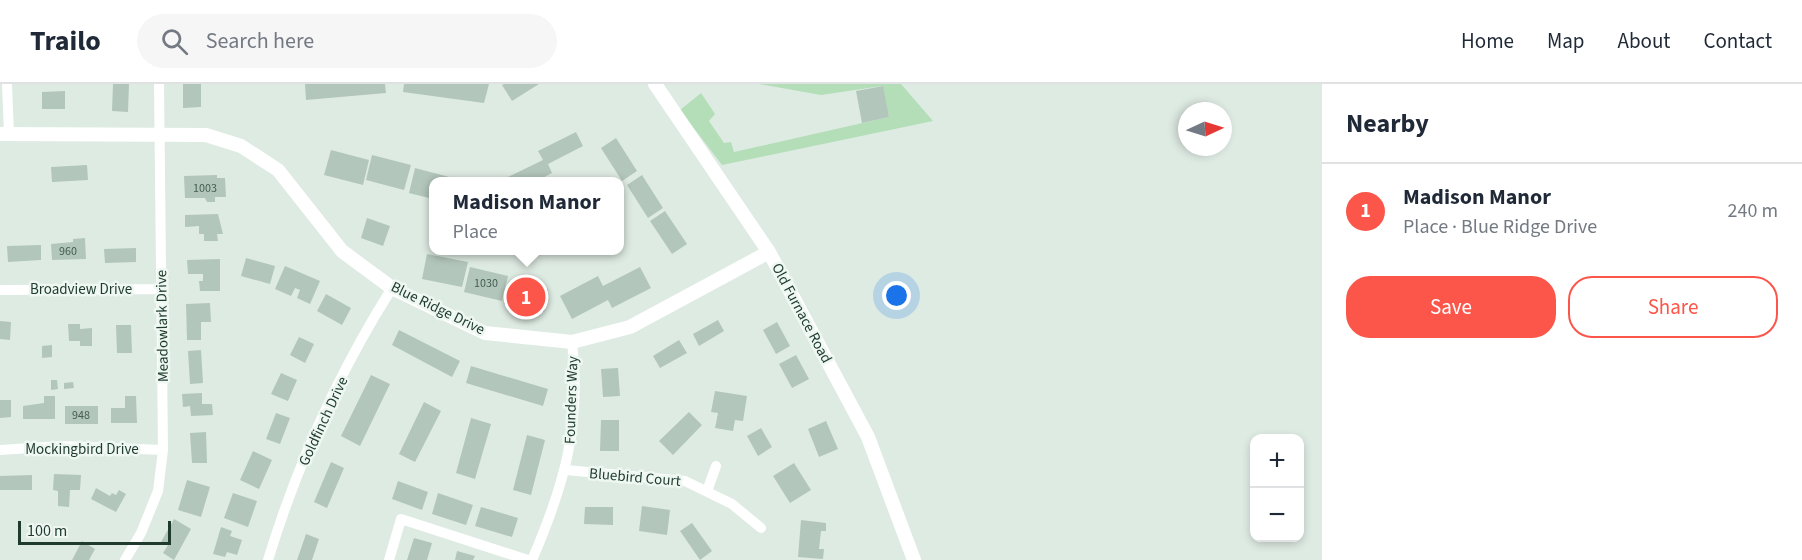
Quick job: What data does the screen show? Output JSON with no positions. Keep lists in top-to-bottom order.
{
  "streets": {
    "street": [
      "Broadview Drive",
      "Blue Ridge Drive",
      "Old Furnace Road",
      "Meadowlark Drive",
      "Founders Way",
      "Goldfinch Drive",
      "Mockingbird Drive",
      "Bluebird Court"
    ]
  },
  "crossings": [
    ["Broadview Drive", "Meadowlark Drive"],
    ["Blue Ridge Drive", "Old Furnace Road"],
    ["Blue Ridge Drive", "Meadowlark Drive"],
    ["Blue Ridge Drive", "Founders Way"],
    ["Blue Ridge Drive", "Goldfinch Drive"],
    ["Meadowlark Drive", "Mockingbird Drive"],
    ["Founders Way", "Bluebird Court"]
  ],
  "house_numbers": [
    "1003",
    "960",
    "1030",
    "948"
  ],
  "scale_bar": "100 m",
  "north": "right",
  "page": {
    "header": "Trailo",
    "search": "Search here",
    "nav": [
      "Home",
      "Map",
      "About",
      "Contact"
    ],
    "heading": "Nearby",
    "list": [
      {
        "mark": "1",
        "name": "Madison Manor",
        "note": "Place · Blue Ridge Drive",
        "value": "240 m"
      }
    ],
    "popup": ["Madison Manor", "Place"],
    "buttons": ["Save", "Share"],
    "pins": "1",
    "map_buttons": ["+", "−"],
    "scale": "100 m"
  }
}
